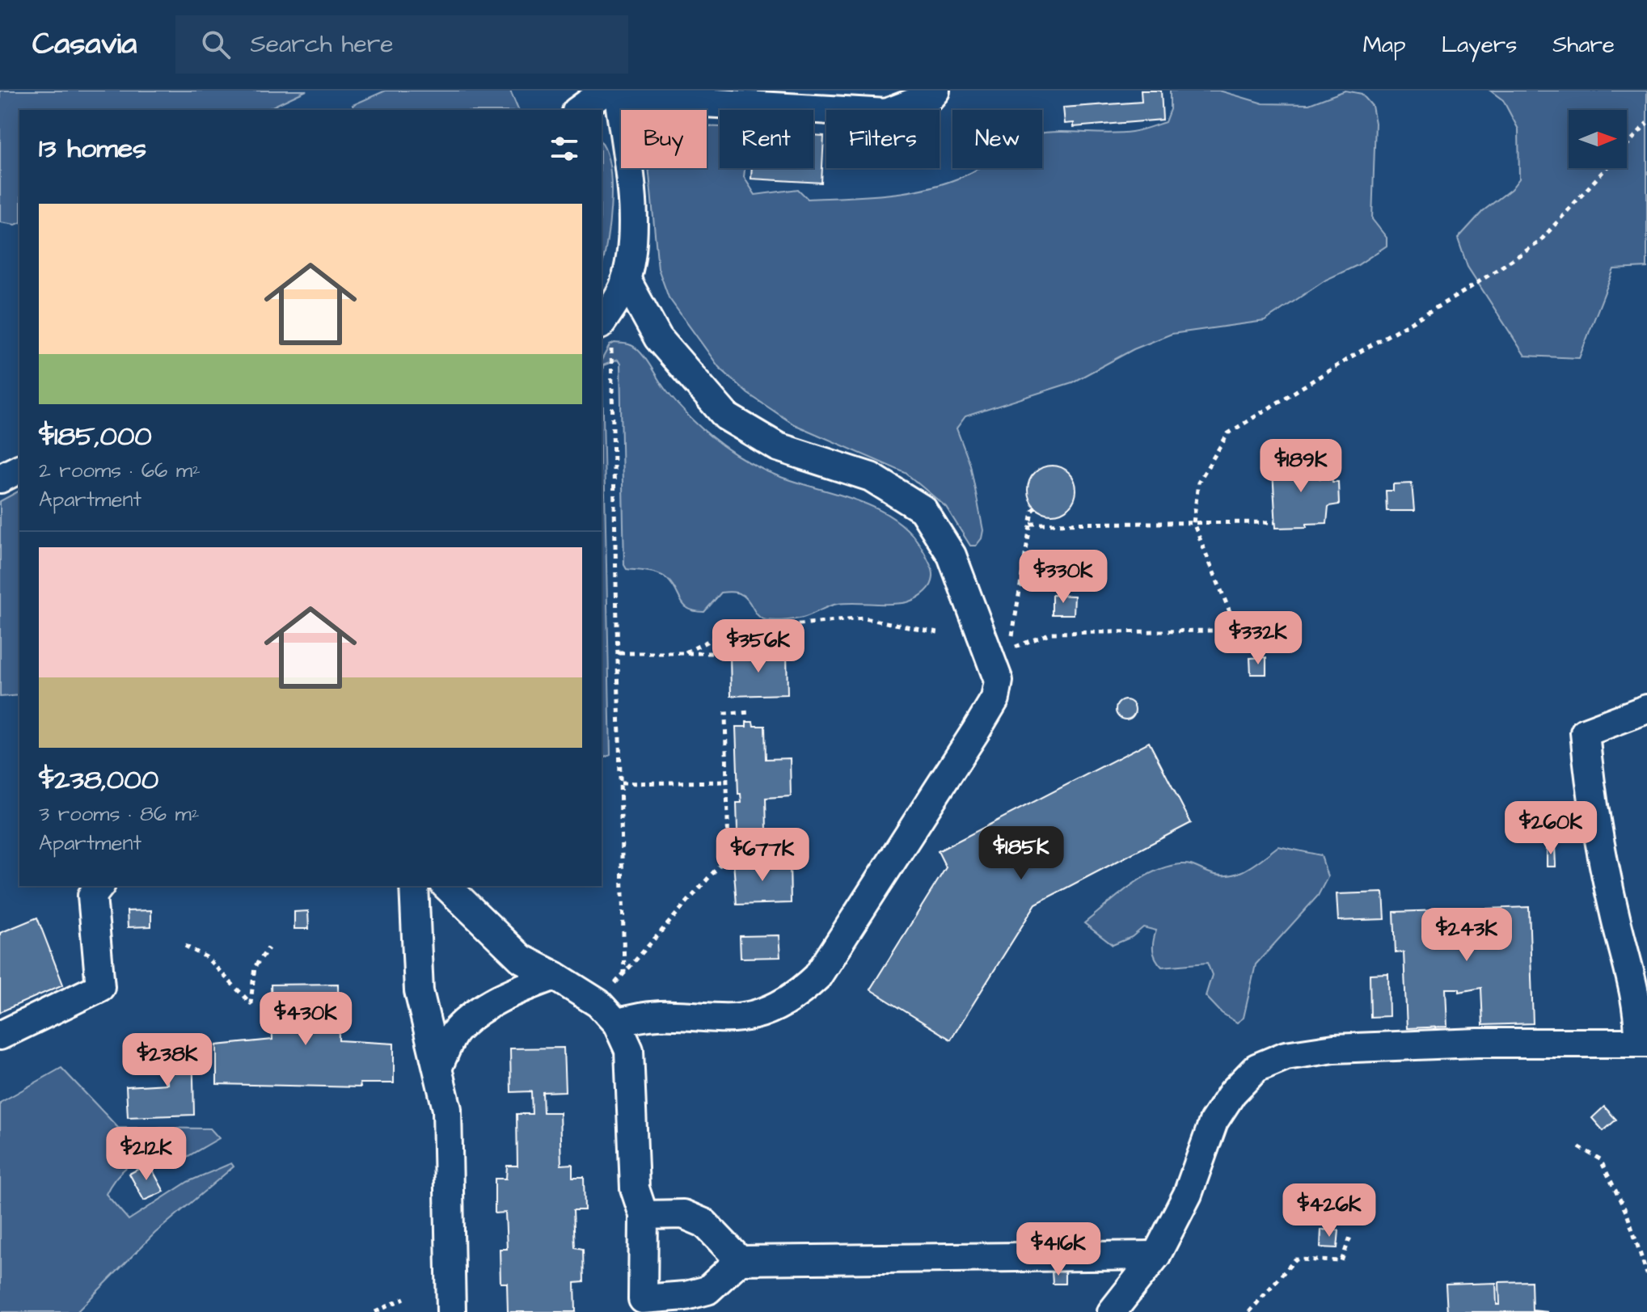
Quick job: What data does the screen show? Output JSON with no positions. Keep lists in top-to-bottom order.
{
  "north": "right",
  "page": {
    "header": "Casavia",
    "search": "Search here",
    "nav": ["Map", "Layers", "Share"],
    "chip": [
      "Buy",
      "Rent",
      "Filters",
      "New"
    ],
    "heading": "13 homes",
    "list": [
      {
        "name": "$185,000",
        "note": "2 rooms · 66 m² · Apartment"
      },
      {
        "name": "$238,000",
        "note": "3 rooms · 86 m² · Apartment"
      }
    ],
    "price": [
      "$189K",
      "$330K",
      "$332K",
      "$356K",
      "$260K",
      "$185K",
      "$677K",
      "$243K",
      "$430K",
      "$238K",
      "$212K",
      "$426K",
      "$416K"
    ]
  }
}
